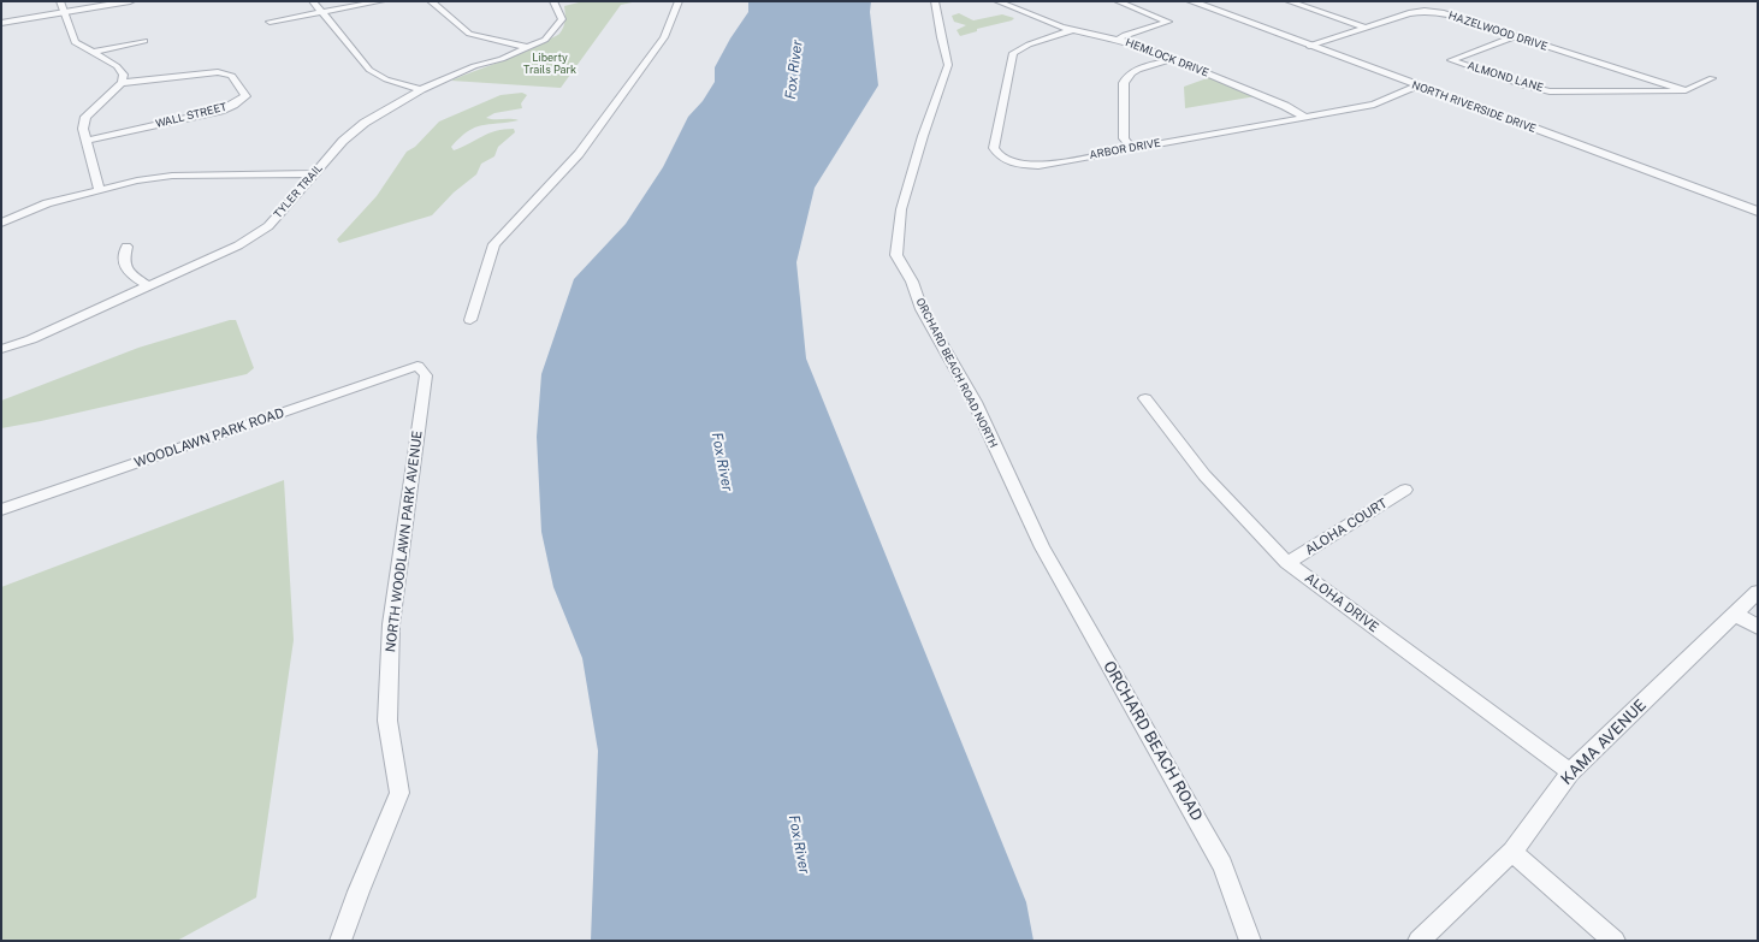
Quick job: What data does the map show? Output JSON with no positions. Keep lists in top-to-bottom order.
{
  "streets": {
    "street": [
      "HAZELWOOD DRIVE",
      "HEMLOCK DRIVE",
      "ALMOND LANE",
      "NORTH RIVERSIDE DRIVE",
      "WALL STREET",
      "ARBOR DRIVE",
      "TYLER TRAIL",
      "ORCHARD BEACH ROAD NORTH",
      "WOODLAWN PARK ROAD",
      "ALOHA COURT",
      "NORTH WOODLAWN PARK AVENUE",
      "ALOHA DRIVE",
      "ORCHARD BEACH ROAD",
      "KAMA AVENUE"
    ]
  },
  "crossings": [
    ["HAZELWOOD DRIVE", "ALMOND LANE"],
    ["HAZELWOOD DRIVE", "NORTH RIVERSIDE DRIVE"],
    ["HEMLOCK DRIVE", "ARBOR DRIVE"],
    ["NORTH RIVERSIDE DRIVE", "ARBOR DRIVE"],
    ["ORCHARD BEACH ROAD NORTH", "ORCHARD BEACH ROAD"],
    ["WOODLAWN PARK ROAD", "NORTH WOODLAWN PARK AVENUE"],
    ["ALOHA COURT", "ALOHA DRIVE"],
    ["ALOHA DRIVE", "KAMA AVENUE"]
  ],
  "water": ["Fox River"],
  "parks": ["Liberty Trails Park"]
}
